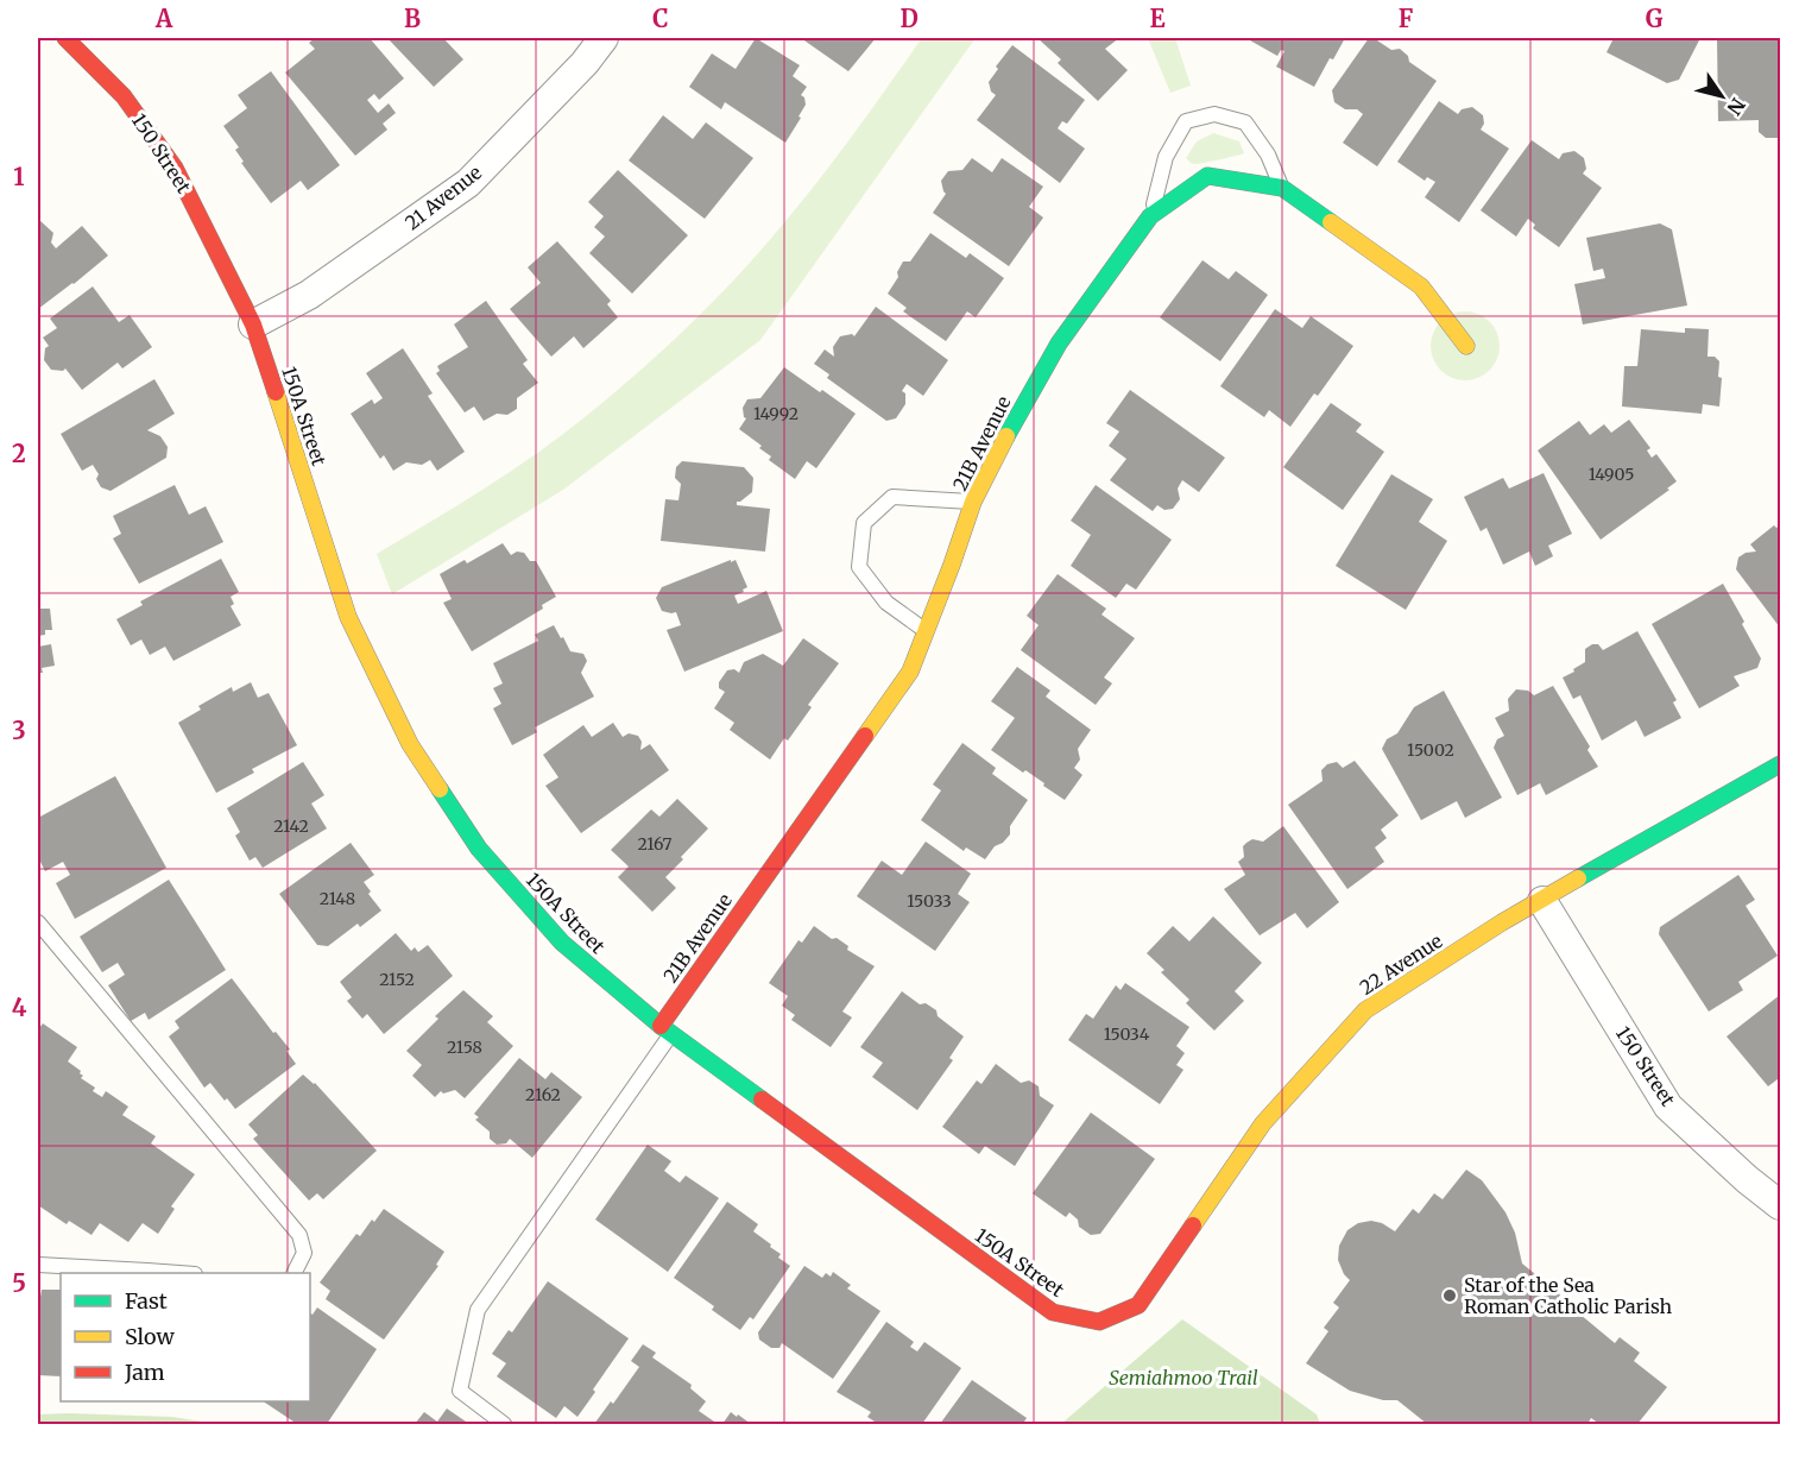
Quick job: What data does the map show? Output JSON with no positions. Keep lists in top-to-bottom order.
{
  "streets": {
    "street": [
      "150 Street",
      "21 Avenue",
      "150A Street",
      "21B Avenue",
      "22 Avenue"
    ]
  },
  "crossings": [
    ["150 Street", "21 Avenue"],
    ["150 Street", "150A Street"],
    ["150 Street", "22 Avenue"],
    ["21 Avenue", "150A Street"],
    ["150A Street", "21B Avenue"],
    ["150A Street", "22 Avenue"]
  ],
  "parks": ["Semiahmoo Trail"],
  "places": ["Star of the Sea Roman Catholic Parish"],
  "house_numbers": [
    "14992",
    "14905",
    "15002",
    "2142",
    "2167",
    "2148",
    "15033",
    "2152",
    "15034",
    "2158",
    "2162"
  ],
  "legend": ["Fast", "Slow", "Jam"],
  "north": "bottom right",
  "grid": {
    "columns": [
      "A",
      "B",
      "C",
      "D",
      "E",
      "F",
      "G"
    ],
    "rows": [
      "1",
      "2",
      "3",
      "4",
      "5"
    ]
  }
}
